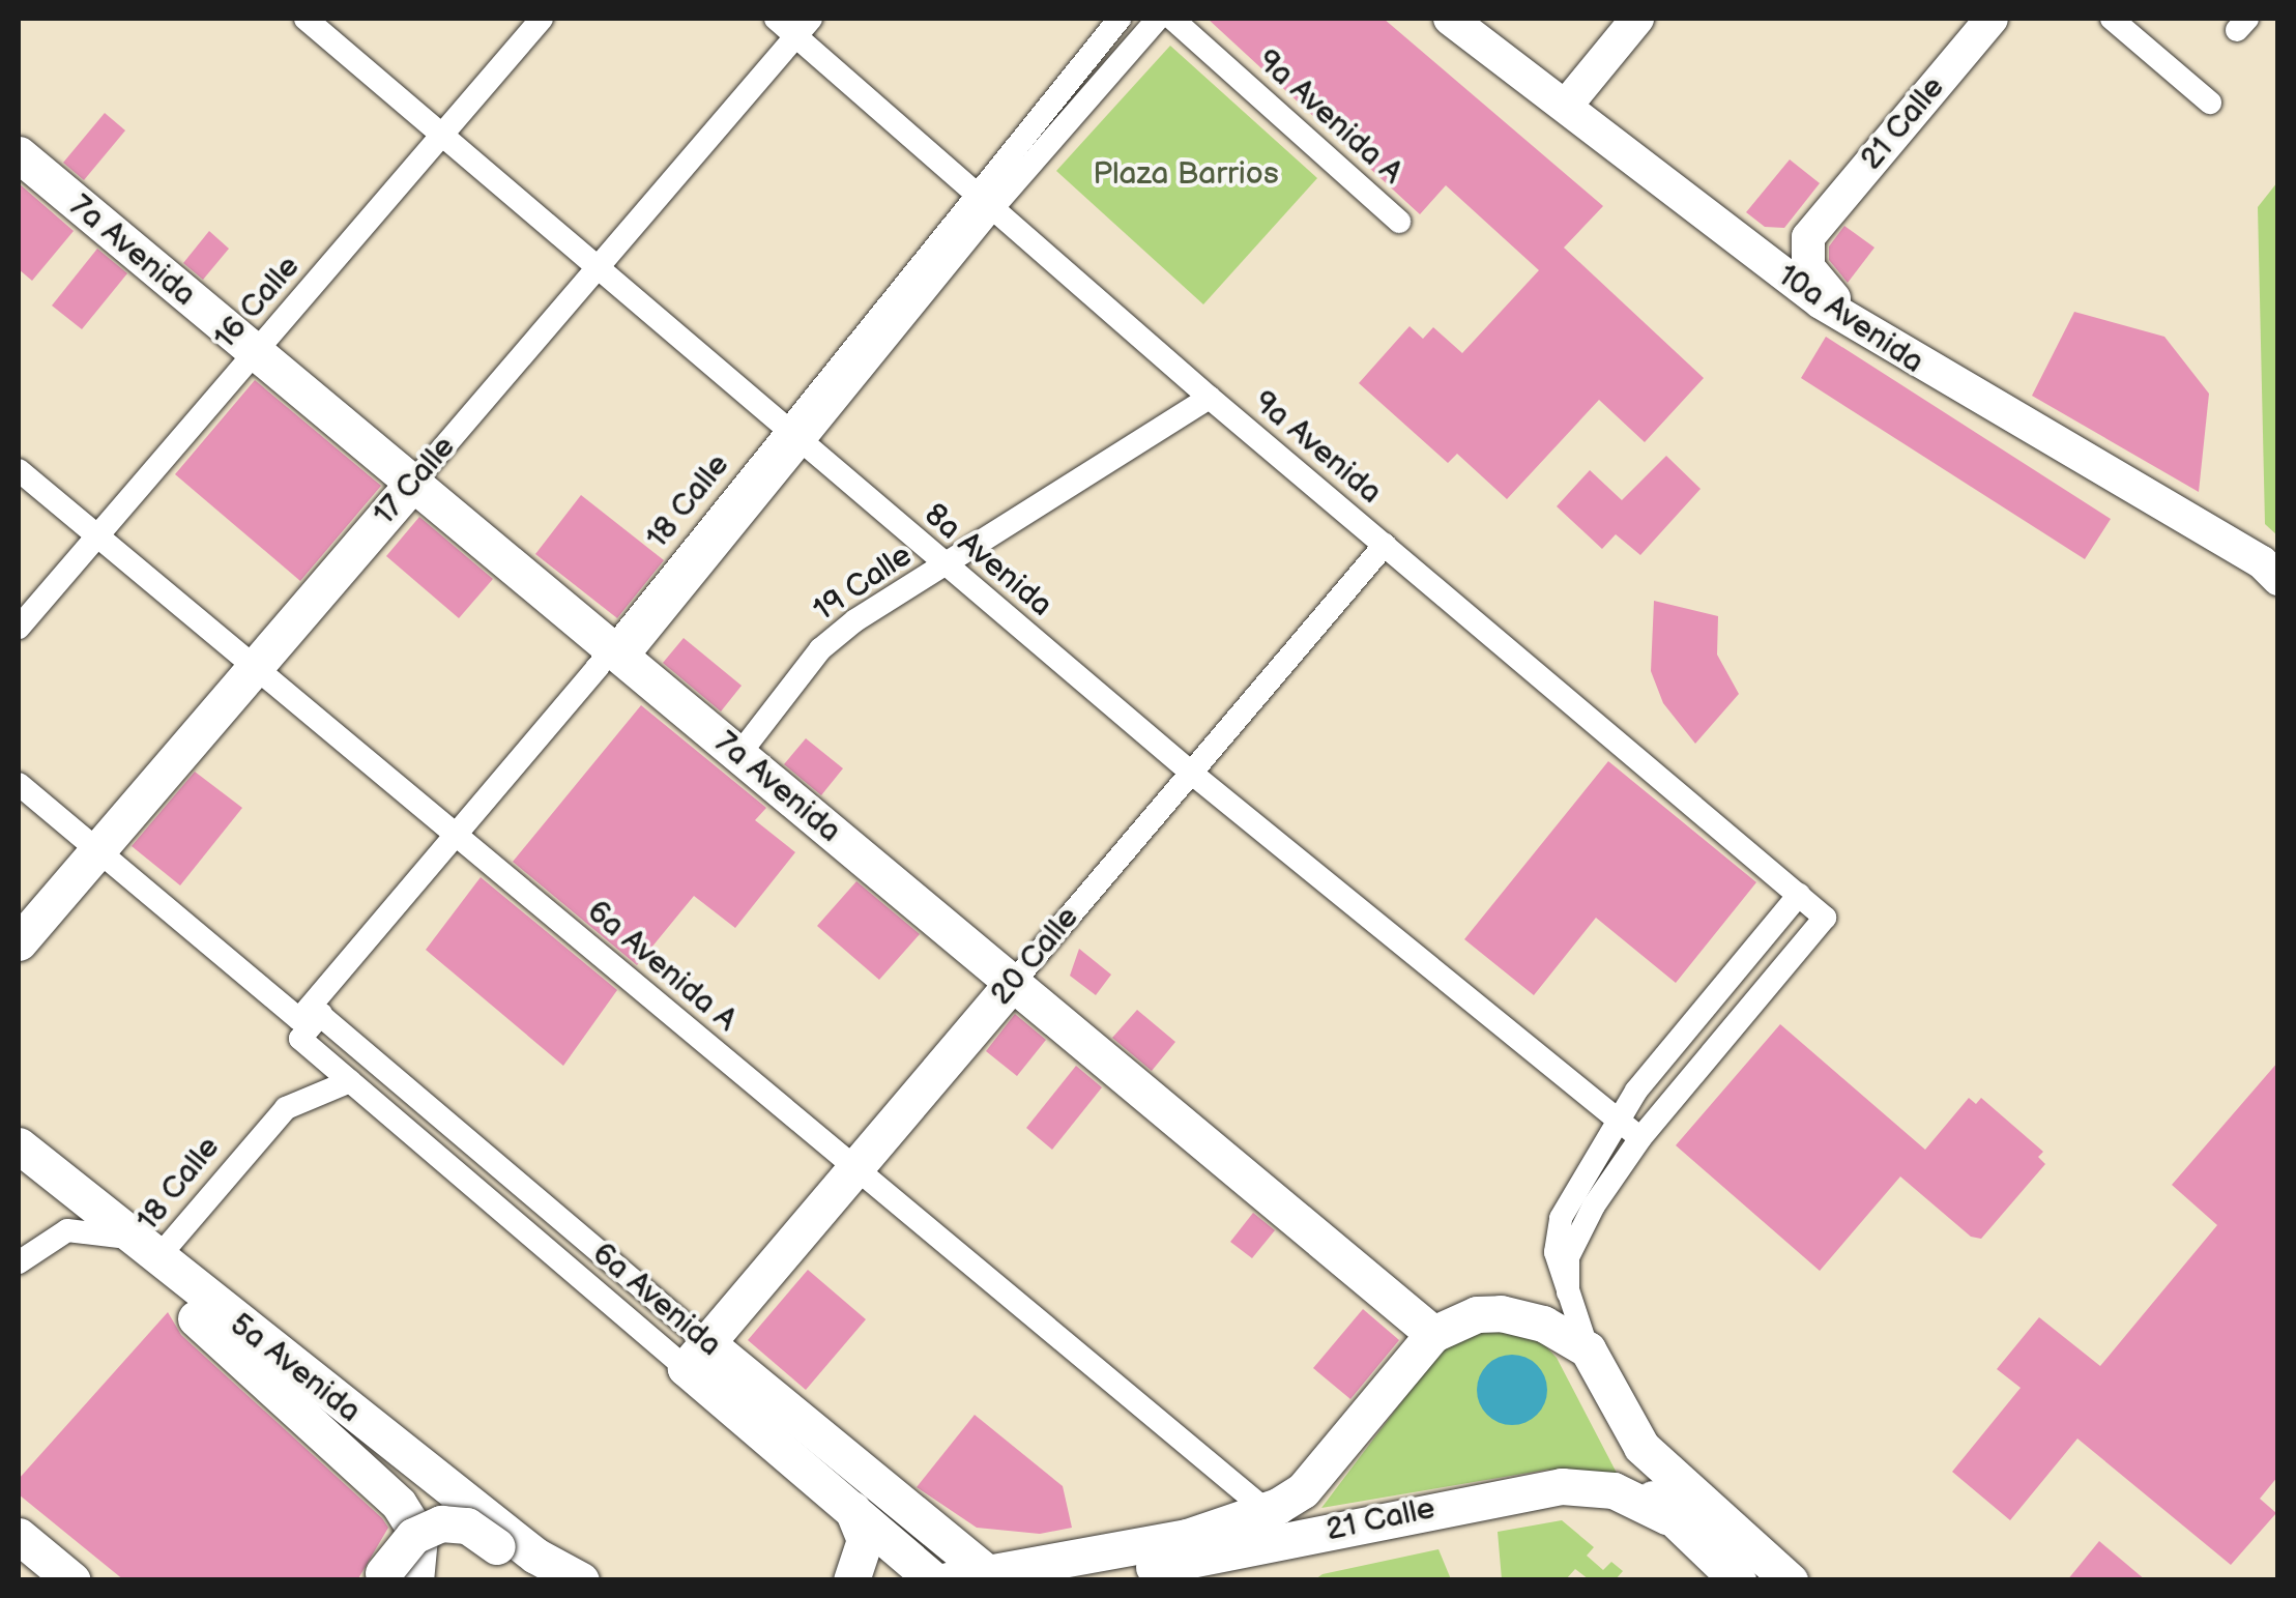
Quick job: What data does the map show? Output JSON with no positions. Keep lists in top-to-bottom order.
{
  "streets": {
    "main road": [
      "21 Calle",
      "7a Avenida",
      "10a Avenida",
      "17 Calle",
      "20 Calle",
      "6a Avenida",
      "5a Avenida"
    ],
    "street": [
      "9a Avenida A",
      "16 Calle",
      "9a Avenida",
      "18 Calle",
      "8a Avenida",
      "19 Calle",
      "6a Avenida A"
    ]
  },
  "crossings": [
    ["21 Calle", "7a Avenida"],
    ["21 Calle", "10a Avenida"],
    ["21 Calle", "6a Avenida A"],
    ["21 Calle", "6a Avenida"],
    ["7a Avenida", "16 Calle"],
    ["7a Avenida", "17 Calle"],
    ["7a Avenida", "18 Calle"],
    ["7a Avenida", "19 Calle"],
    ["7a Avenida", "20 Calle"],
    ["16 Calle", "8a Avenida"],
    ["16 Calle", "6a Avenida A"],
    ["9a Avenida", "17 Calle"],
    ["9a Avenida", "18 Calle"],
    ["9a Avenida", "8a Avenida"],
    ["9a Avenida", "19 Calle"],
    ["9a Avenida", "20 Calle"],
    ["17 Calle", "8a Avenida"],
    ["17 Calle", "6a Avenida A"],
    ["17 Calle", "6a Avenida"],
    ["18 Calle", "8a Avenida"],
    ["18 Calle", "6a Avenida A"],
    ["18 Calle", "6a Avenida"],
    ["18 Calle", "5a Avenida"],
    ["8a Avenida", "19 Calle"],
    ["8a Avenida", "20 Calle"],
    ["20 Calle", "6a Avenida A"],
    ["20 Calle", "6a Avenida"]
  ],
  "parks": ["Plaza Barrios"]
}
